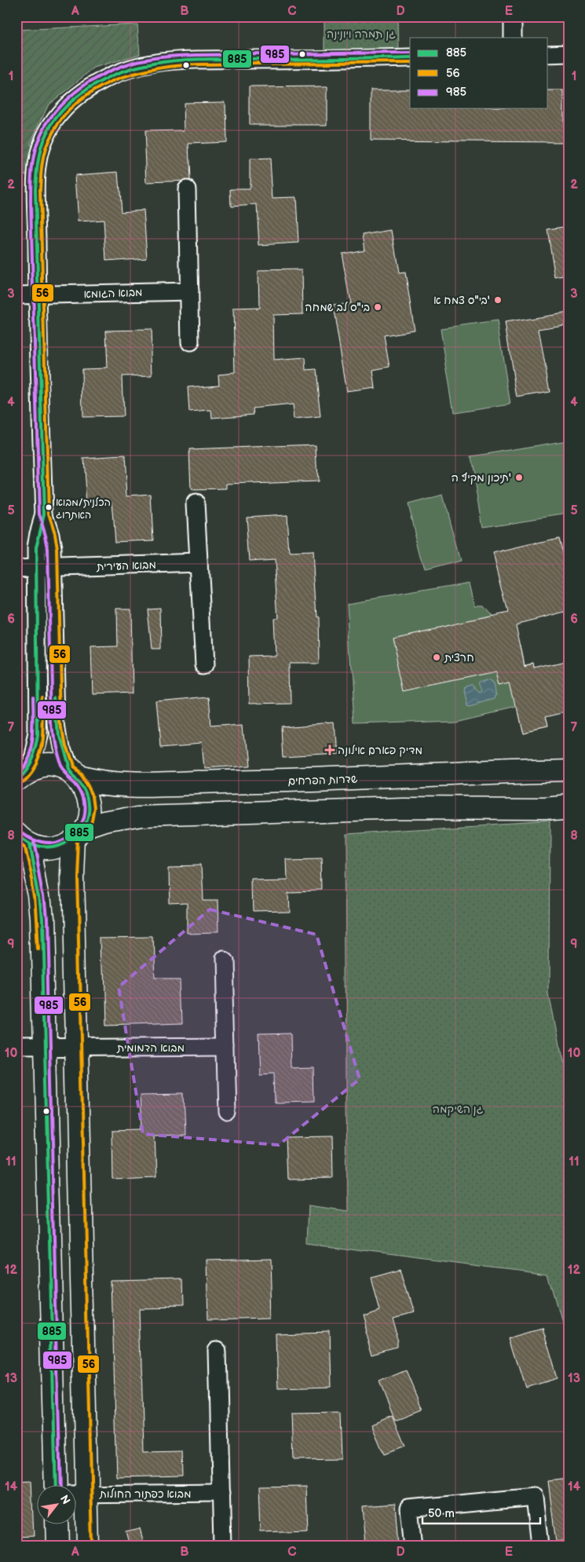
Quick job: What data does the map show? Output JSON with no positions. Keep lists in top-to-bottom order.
{
  "streets": {
    "street": [
      "מבוא הגומא",
      "מבוא העירית",
      "שדרות הפרחים",
      "מבוא הדמומית",
      "מבוא כפתור החולות"
    ]
  },
  "parks": ["גן תמרה ויונינה", "גן השיקמה"],
  "places": {
    "other": [
      "בי\"ס צמח א'",
      "בי\"ס לב שמחה",
      "תיכון מקיף ה'",
      "הכלנית/מבוא האתרוג",
      "חרצית"
    ],
    "health": ["מדיק פארם אילונה"]
  },
  "lines": ["transit line 985", "transit line 885", "transit line 56"],
  "legend": ["885", "56", "985"],
  "scale_bar": "50 m",
  "north": "top right",
  "grid": {
    "columns": [
      "A",
      "B",
      "C",
      "D",
      "E"
    ],
    "rows": [
      "1",
      "2",
      "3",
      "4",
      "5",
      "6",
      "7",
      "8",
      "9",
      "10",
      "11",
      "12",
      "13",
      "14"
    ]
  }
}
